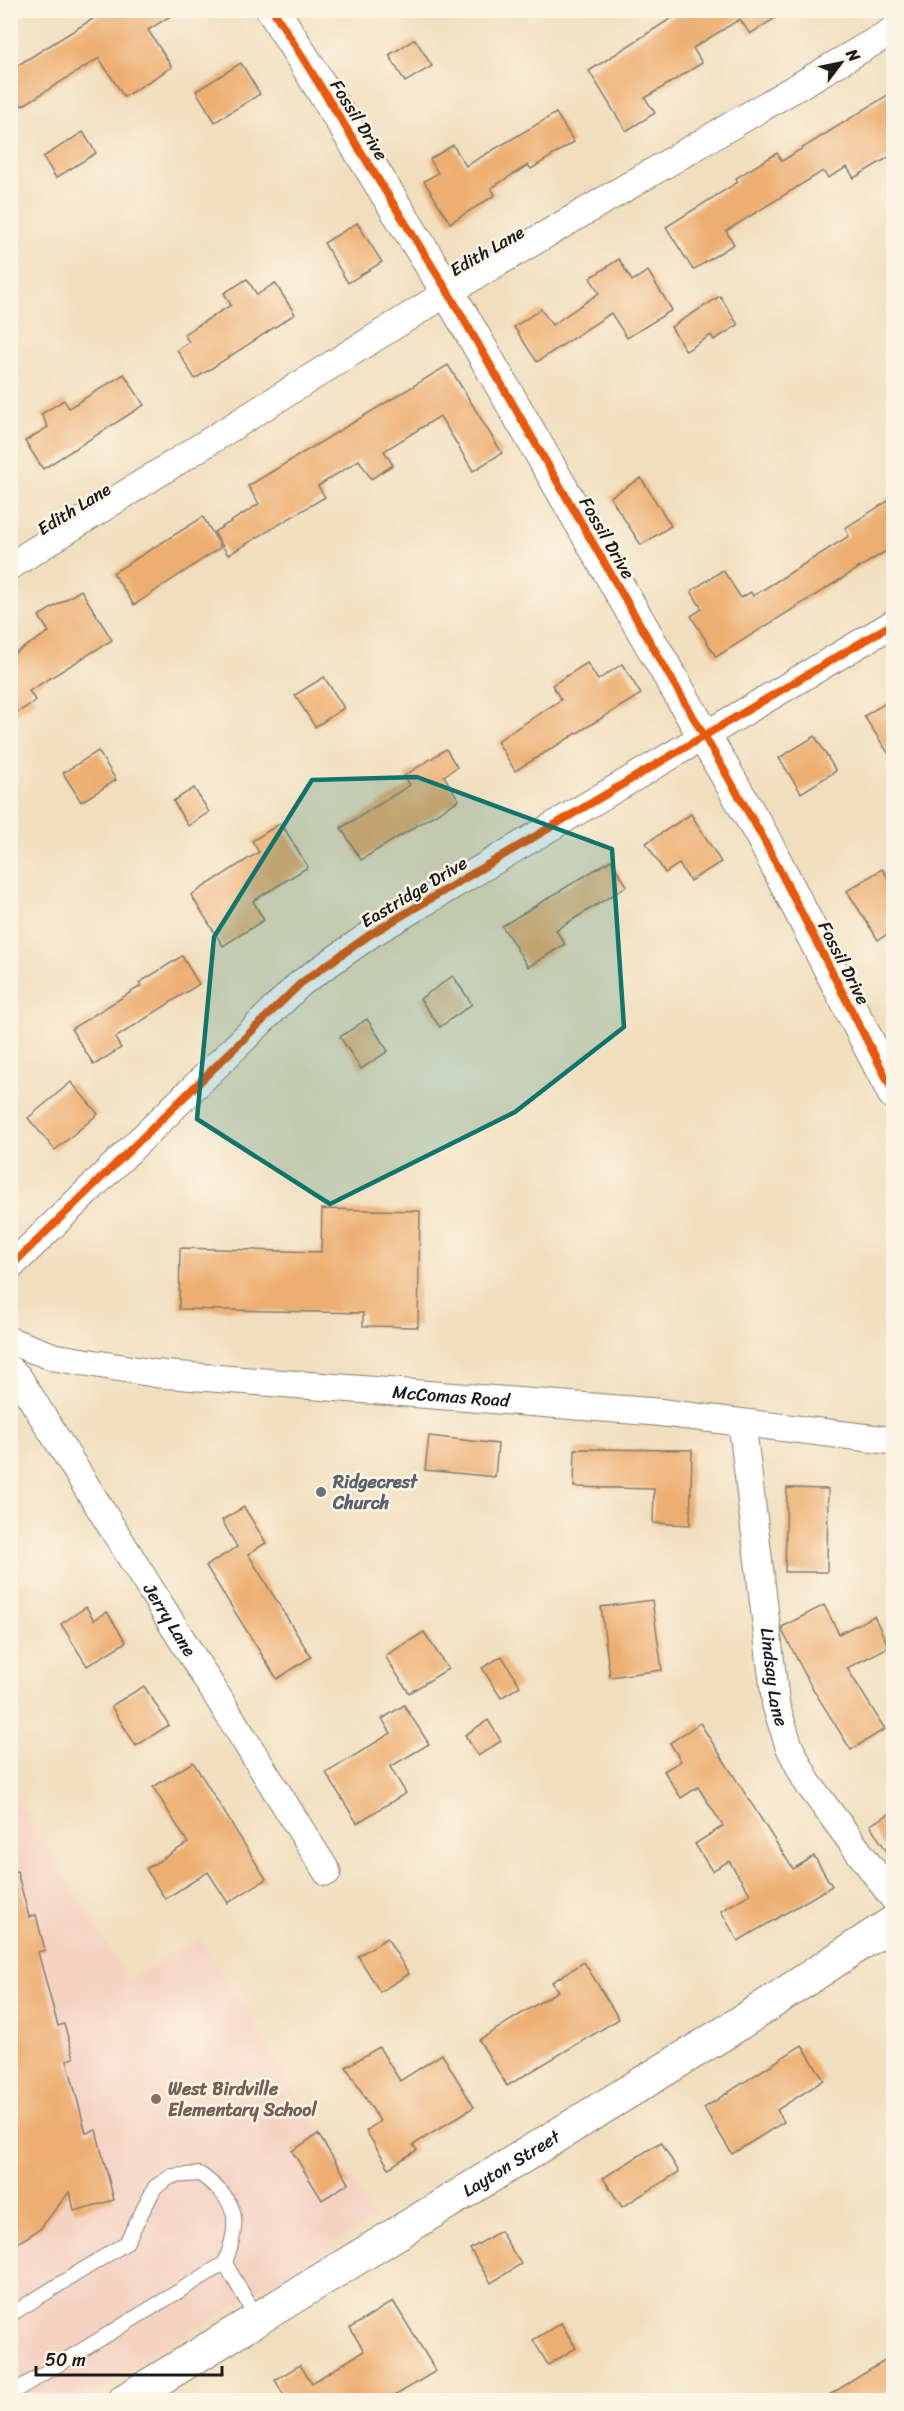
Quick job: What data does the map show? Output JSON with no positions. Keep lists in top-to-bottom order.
{
  "streets": {
    "street": [
      "Fossil Drive",
      "Edith Lane",
      "Eastridge Drive",
      "McComas Road",
      "Jerry Lane",
      "Lindsay Lane",
      "Layton Street"
    ]
  },
  "crossings": [
    ["Fossil Drive", "Edith Lane"],
    ["Fossil Drive", "Eastridge Drive"],
    ["McComas Road", "Lindsay Lane"]
  ],
  "places": ["Ridgecrest Church", "West Birdville Elementary School"],
  "scale_bar": "50 m",
  "north": "top right"
}
